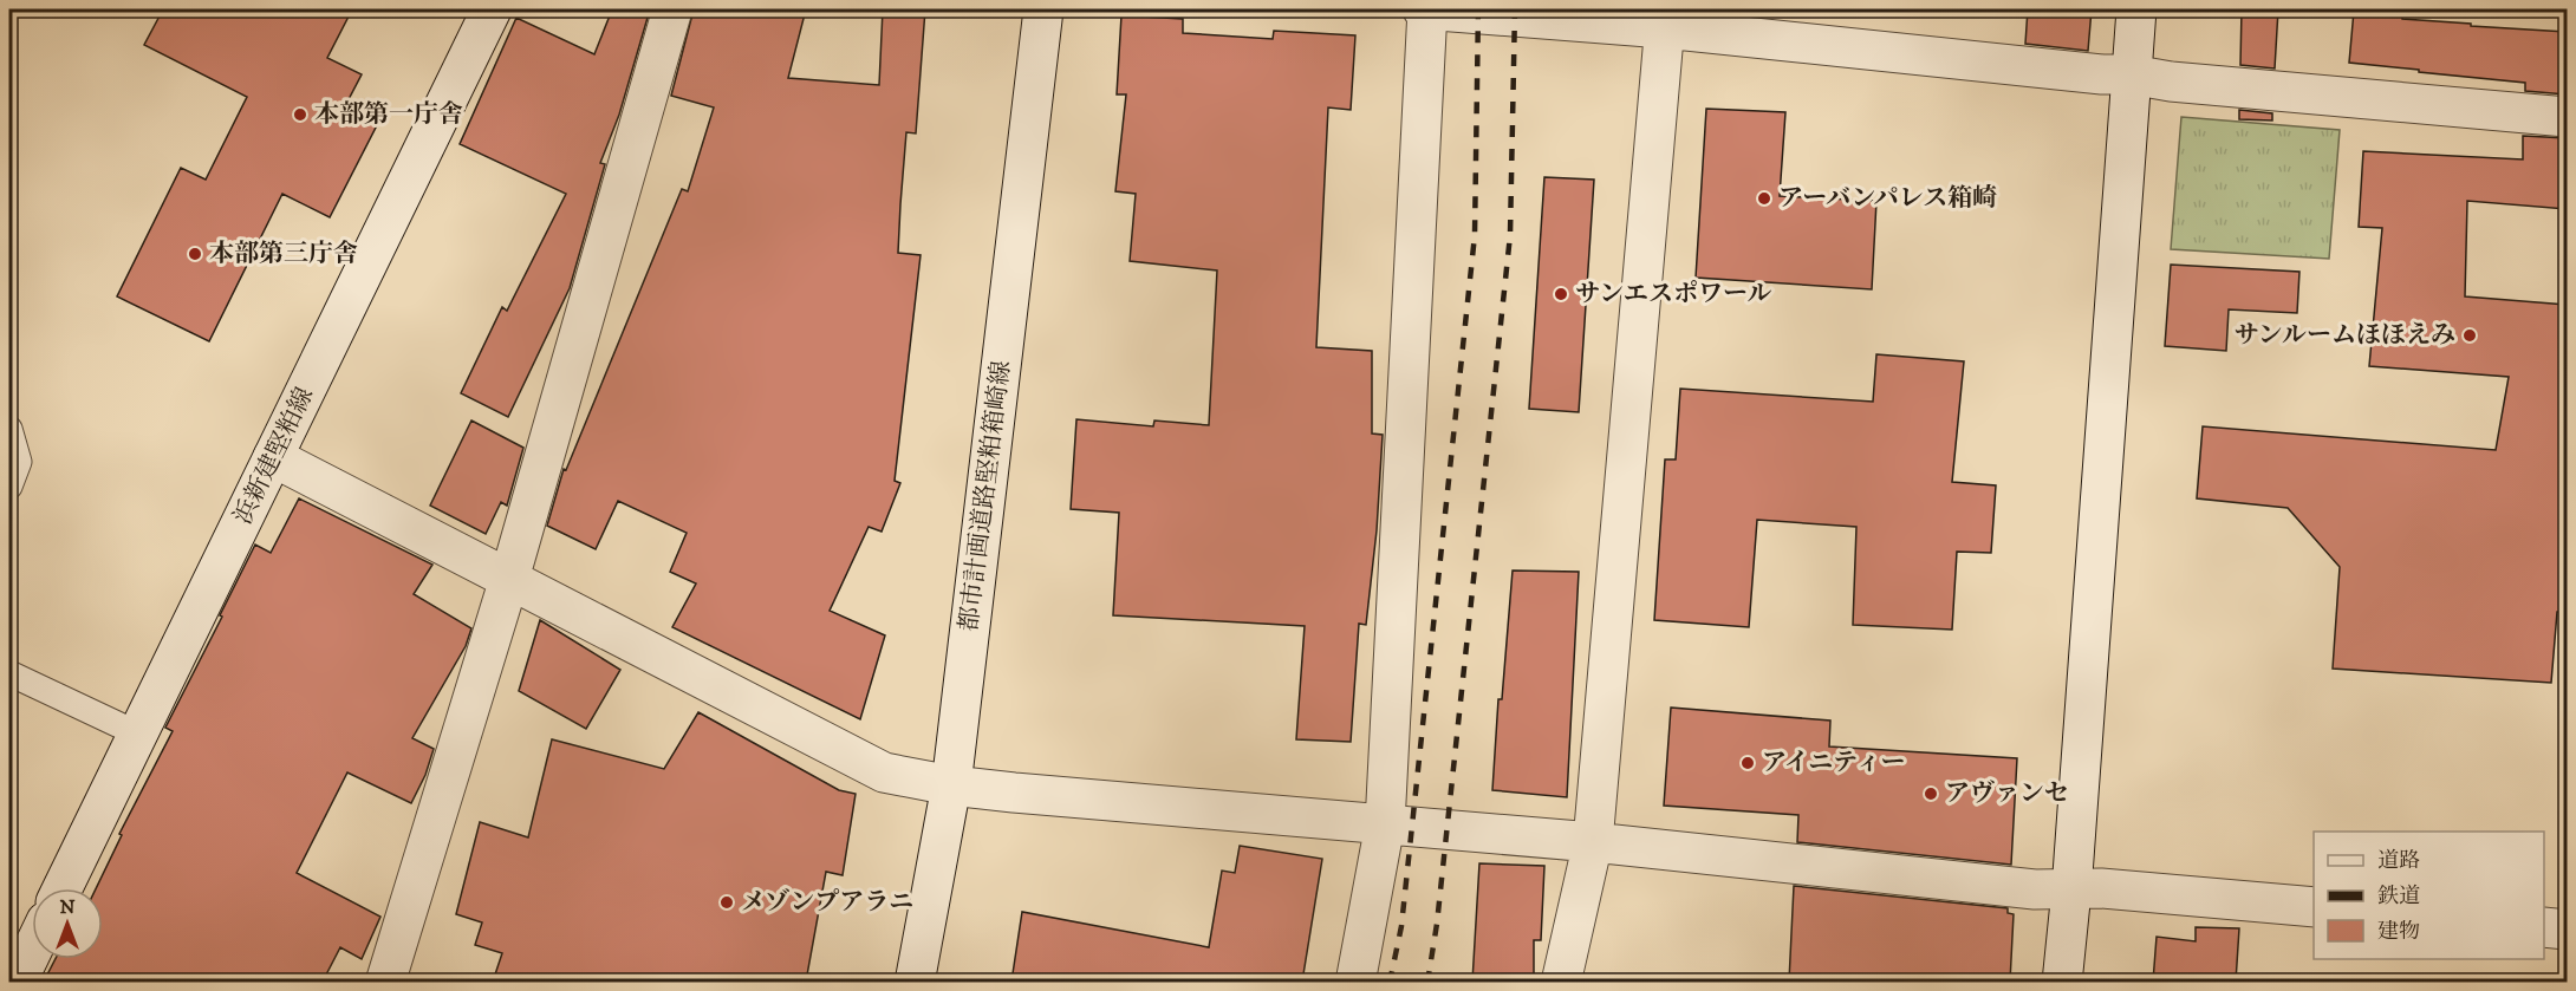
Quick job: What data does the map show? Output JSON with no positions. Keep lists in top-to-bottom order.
{
  "streets": {
    "street": ["浜新建堅粕線", "都市計画道路堅粕箱崎線"]
  },
  "places": [
    "本部第一庁舎",
    "アーバンパレス箱崎",
    "本部第三庁舎",
    "サンエスポワール",
    "サンルームほほえみ",
    "アイニティー",
    "アヴァンセ",
    "メゾンプアラニ"
  ],
  "legend": ["道路", "鉄道", "建物"],
  "north": "top"
}
